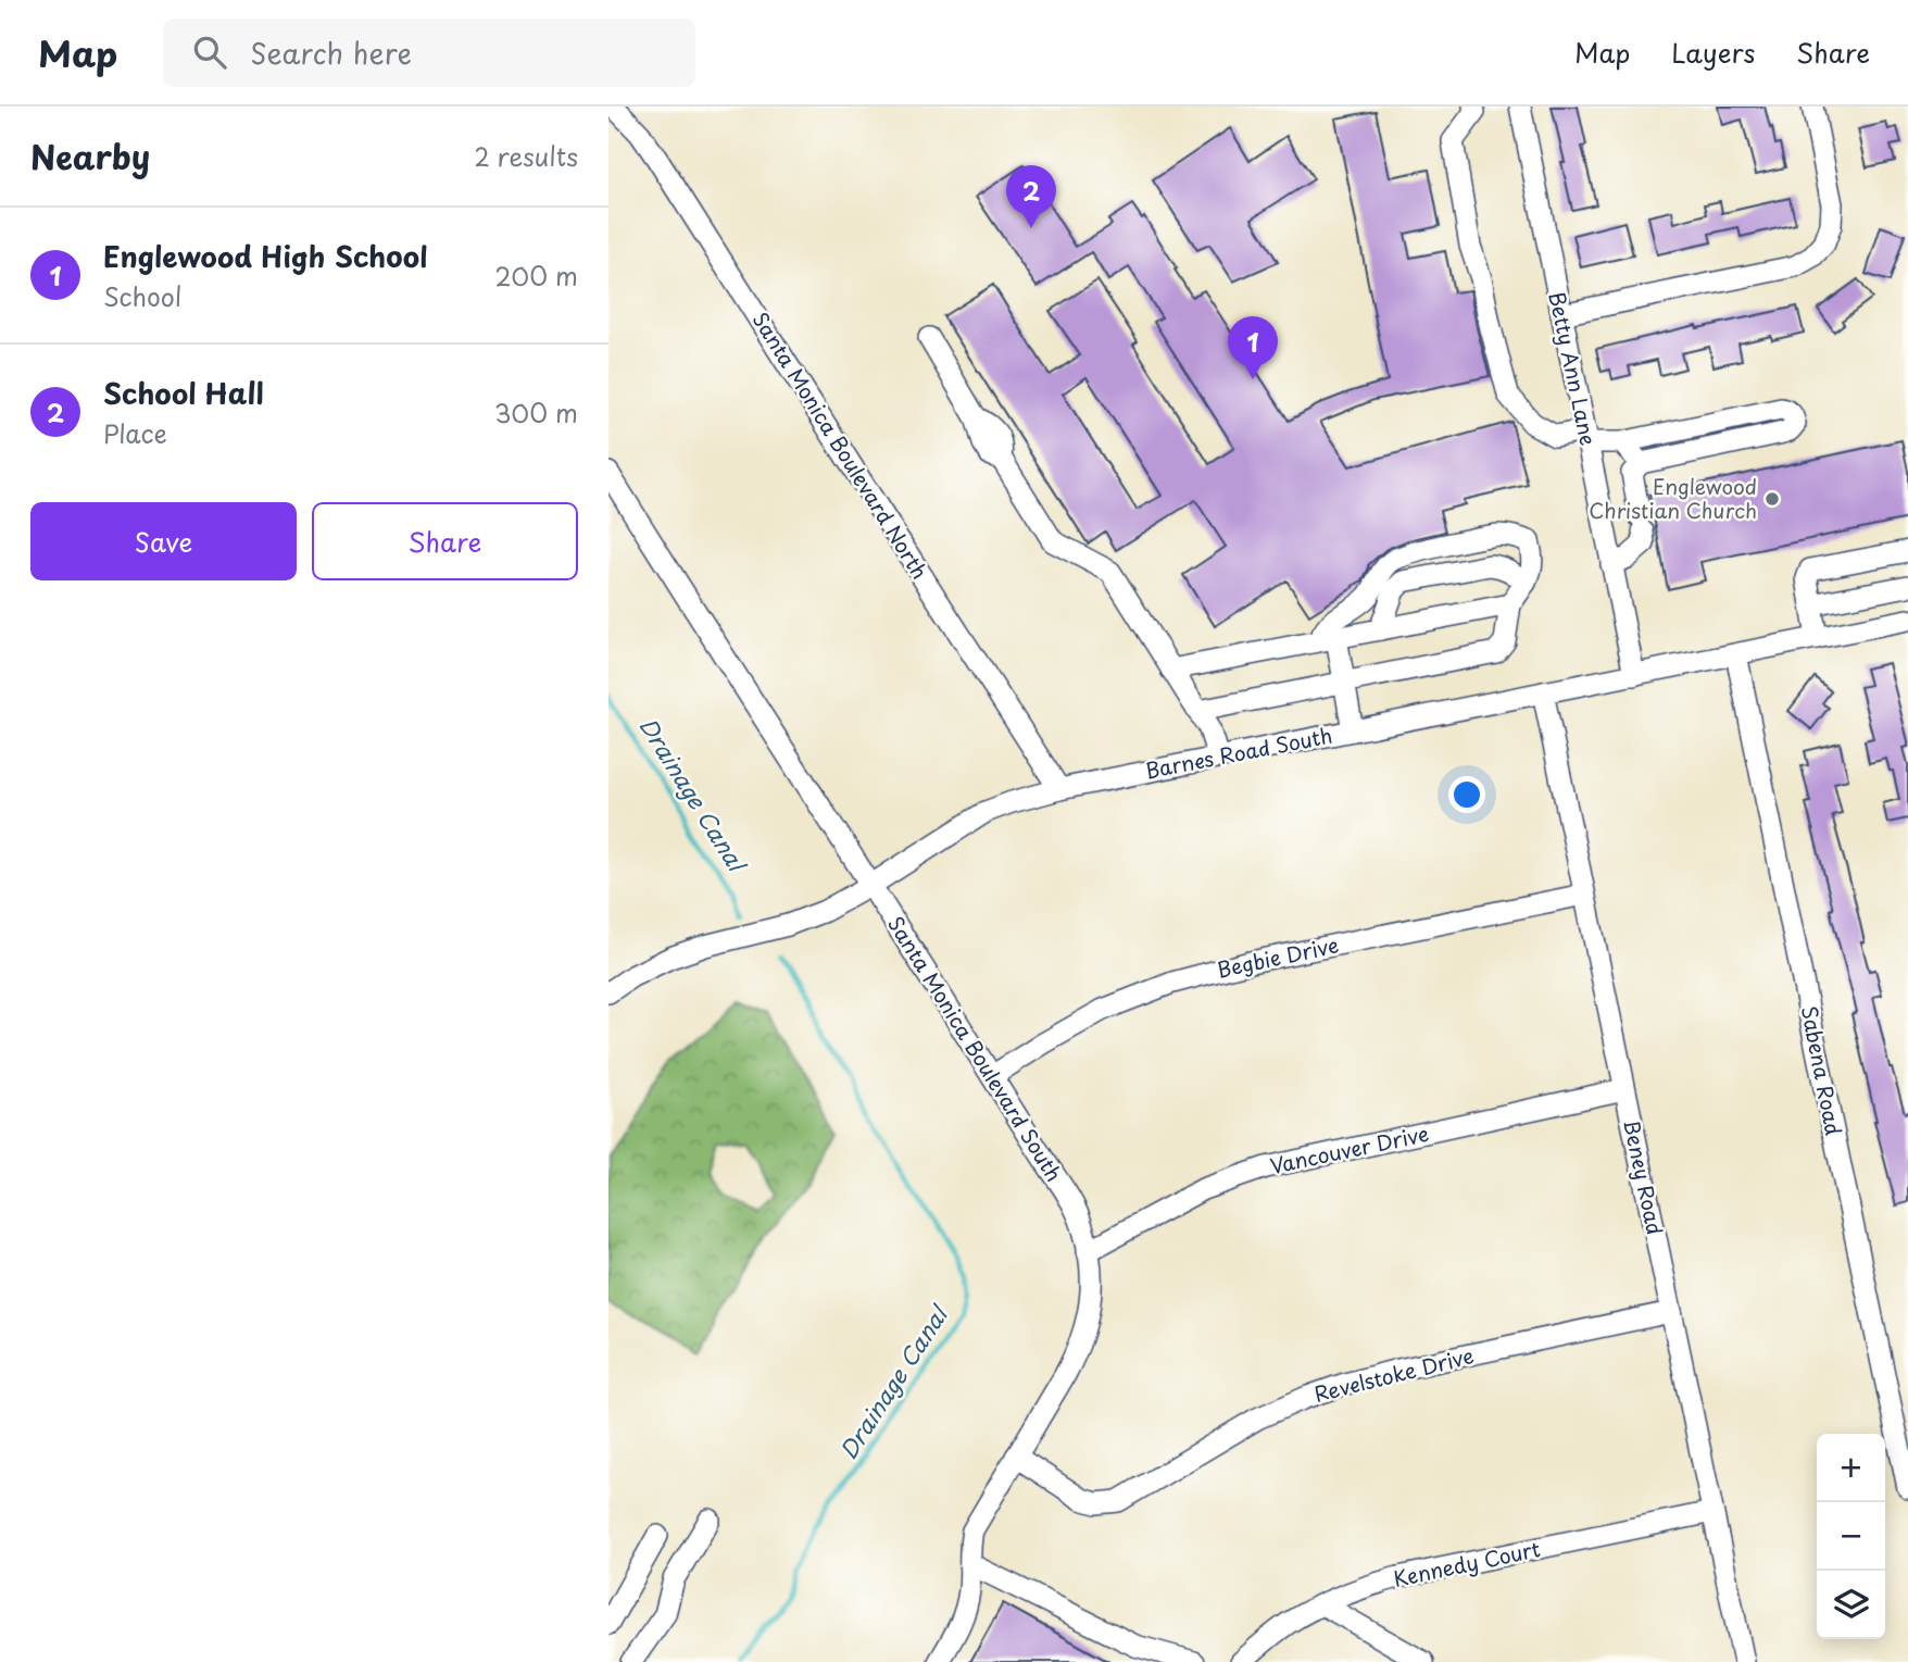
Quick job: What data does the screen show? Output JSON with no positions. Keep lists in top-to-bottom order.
{
  "streets": {
    "street": [
      "Betty Ann Lane",
      "Santa Monica Boulevard North",
      "Barnes Road South",
      "Begbie Drive",
      "Santa Monica Boulevard South",
      "Sabena Road",
      "Vancouver Drive",
      "Beney Road",
      "Revelstoke Drive",
      "Kennedy Court"
    ]
  },
  "crossings": [
    ["Betty Ann Lane", "Barnes Road South"],
    ["Santa Monica Boulevard North", "Barnes Road South"],
    ["Barnes Road South", "Santa Monica Boulevard South"],
    ["Barnes Road South", "Sabena Road"],
    ["Barnes Road South", "Beney Road"],
    ["Begbie Drive", "Santa Monica Boulevard South"],
    ["Begbie Drive", "Beney Road"],
    ["Santa Monica Boulevard South", "Vancouver Drive"],
    ["Santa Monica Boulevard South", "Revelstoke Drive"],
    ["Vancouver Drive", "Beney Road"],
    ["Beney Road", "Revelstoke Drive"],
    ["Beney Road", "Kennedy Court"]
  ],
  "water": ["Drainage Canal"],
  "places": ["Englewood Christian Church"],
  "page": {
    "header": "Map",
    "search": "Search here",
    "nav": ["Map", "Layers", "Share"],
    "heading": ["Nearby", "2 results"],
    "pins": ["2", "1"],
    "list": [
      {
        "mark": "1",
        "name": "Englewood High School",
        "note": "School",
        "value": "200 m"
      },
      {
        "mark": "2",
        "name": "School Hall",
        "note": "Place",
        "value": "300 m"
      }
    ],
    "buttons": ["Save", "Share"],
    "map_buttons": ["+", "−"]
  }
}
